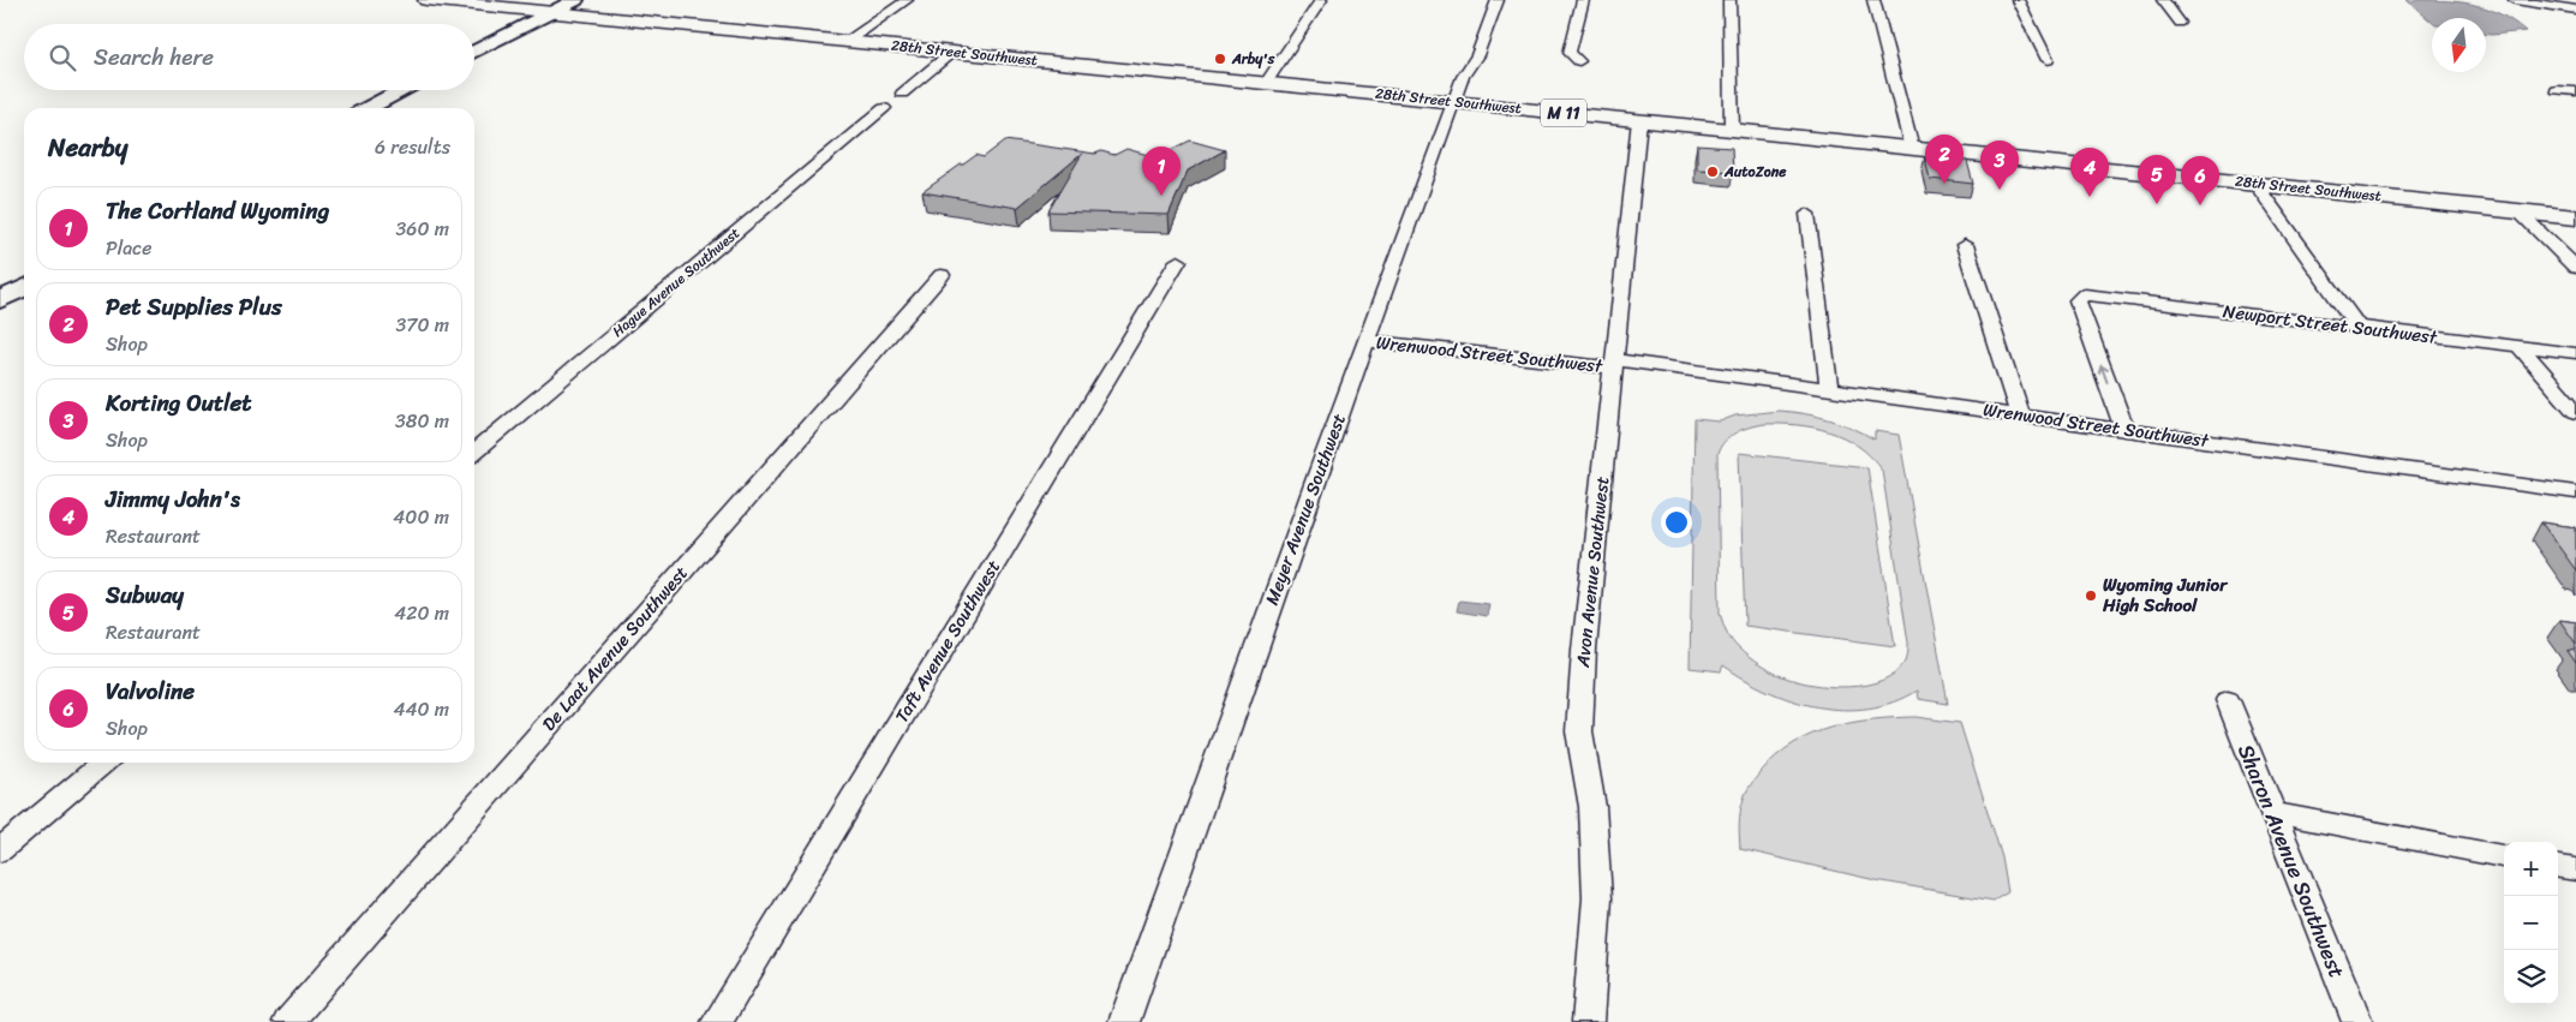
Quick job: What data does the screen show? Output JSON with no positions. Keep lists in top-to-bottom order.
{
  "streets": {
    "main road": ["28th Street Southwest", "M 11"],
    "street": [
      "Hague Avenue Southwest",
      "Newport Street Southwest",
      "Wrenwood Street Southwest",
      "Meyer Avenue Southwest",
      "Avon Avenue Southwest",
      "Taft Avenue Southwest",
      "De Laat Avenue Southwest",
      "Sharon Avenue Southwest"
    ]
  },
  "crossings": [
    ["28th Street Southwest", "Meyer Avenue Southwest"],
    ["28th Street Southwest", "Avon Avenue Southwest"],
    ["Newport Street Southwest", "Wrenwood Street Southwest"],
    ["Wrenwood Street Southwest", "Meyer Avenue Southwest"],
    ["Wrenwood Street Southwest", "Avon Avenue Southwest"]
  ],
  "places": ["Arby's", "AutoZone", "Wyoming Junior High School"],
  "north": "bottom",
  "page": {
    "search": "Search here",
    "heading": ["Nearby", "6 results"],
    "pins": [
      "2",
      "3",
      "1",
      "4",
      "5",
      "6"
    ],
    "list": [
      {
        "mark": "1",
        "name": "The Cortland Wyoming",
        "note": "Place",
        "value": "360 m"
      },
      {
        "mark": "2",
        "name": "Pet Supplies Plus",
        "note": "Shop",
        "value": "370 m"
      },
      {
        "mark": "3",
        "name": "Korting Outlet",
        "note": "Shop",
        "value": "380 m"
      },
      {
        "mark": "4",
        "name": "Jimmy John's",
        "note": "Restaurant",
        "value": "400 m"
      },
      {
        "mark": "5",
        "name": "Subway",
        "note": "Restaurant",
        "value": "420 m"
      },
      {
        "mark": "6",
        "name": "Valvoline",
        "note": "Shop",
        "value": "440 m"
      }
    ],
    "map_buttons": ["+", "−"]
  }
}
